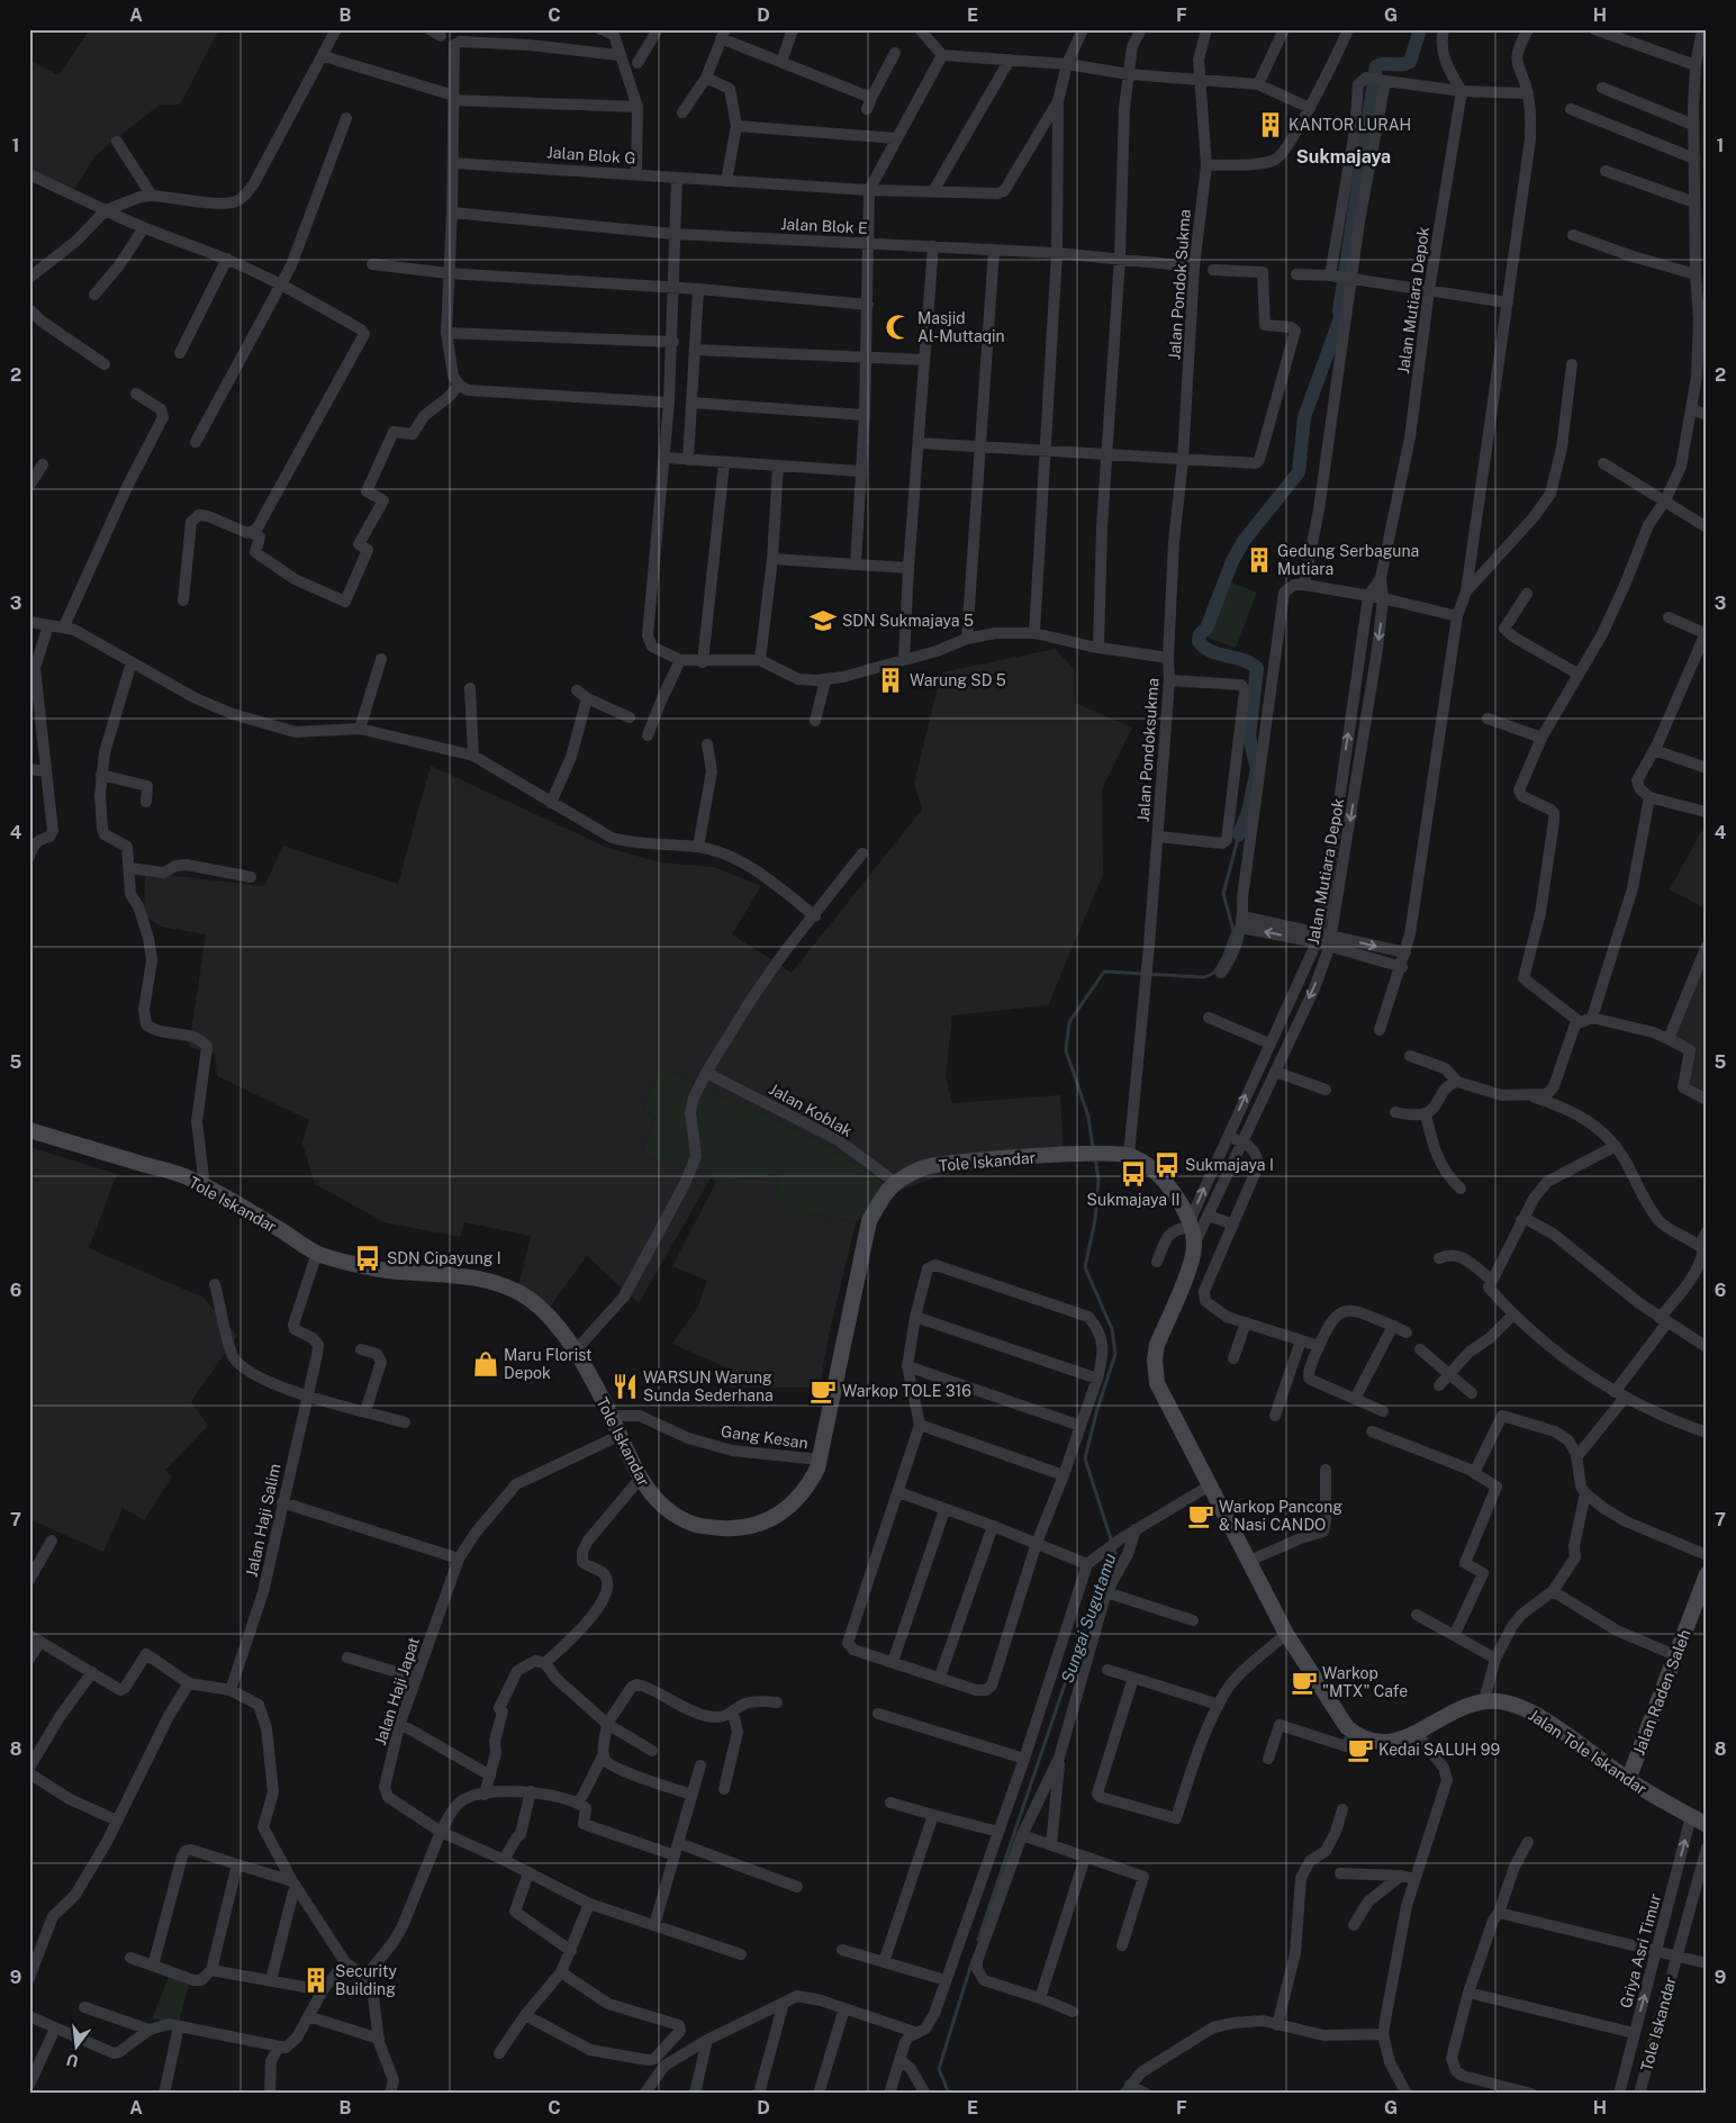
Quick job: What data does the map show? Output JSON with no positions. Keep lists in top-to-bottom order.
{
  "streets": {
    "main road": ["Tole Iskandar", "Jalan Raden Saleh", "Jalan Tole Iskandar"],
    "street": [
      "Jalan Blok G",
      "Jalan Blok E",
      "Jalan Pondok Sukma",
      "Jalan Mutiara Depok",
      "Jalan Pondoksukma",
      "Jalan Koblak",
      "Gang Kesan",
      "Jalan Haji Salim",
      "Jalan Haji Japat",
      "Griya Asri Timur"
    ]
  },
  "crossings": [
    ["Jalan Blok E", "Jalan Pondok Sukma"],
    ["Jalan Pondok Sukma", "Jalan Pondoksukma"],
    ["Jalan Pondoksukma", "Tole Iskandar"],
    ["Jalan Koblak", "Tole Iskandar"],
    ["Tole Iskandar", "Gang Kesan"],
    ["Tole Iskandar", "Jalan Haji Salim"],
    ["Tole Iskandar", "Jalan Haji Japat"],
    ["Tole Iskandar", "Griya Asri Timur"],
    ["Jalan Raden Saleh", "Jalan Tole Iskandar"],
    ["Jalan Tole Iskandar", "Griya Asri Timur"]
  ],
  "one_way": ["Griya Asri Timur"],
  "districts": ["Sukmajaya"],
  "water": ["Sungai Sugutamu"],
  "places": {
    "building": [
      "KANTOR LURAH",
      "Gedung Serbaguna Mutiara",
      "Warung SD 5",
      "Security Building"
    ],
    "mosque": ["Masjid Al-Muttaqin"],
    "school or university": ["SDN Sukmajaya 5"],
    "bus stop": ["Sukmajaya I", "Sukmajaya II", "SDN Cipayung I"],
    "shop": ["Maru Florist Depok"],
    "restaurant": ["WARSUN Warung Sunda Sederhana"],
    "cafe": [
      "Warkop TOLE 316",
      "Warkop Pancong & Nasi CANDO",
      "Warkop \"MTX\" Cafe",
      "Kedai SALUH 99"
    ]
  },
  "north": "bottom",
  "grid": {
    "columns": [
      "A",
      "B",
      "C",
      "D",
      "E",
      "F",
      "G",
      "H"
    ],
    "rows": [
      "1",
      "2",
      "3",
      "4",
      "5",
      "6",
      "7",
      "8",
      "9"
    ]
  }
}
